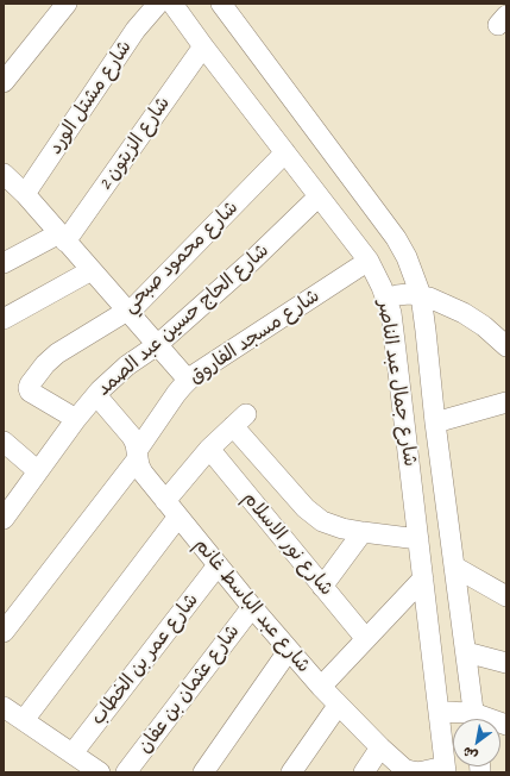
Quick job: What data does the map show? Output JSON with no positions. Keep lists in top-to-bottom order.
{
  "streets": {
    "street": [
      "شارع مشتل الورد",
      "شارع الزيتون 2",
      "شارع محمود صبحي",
      "شارع الحاج حسين عبد الصمد",
      "شارع مسجد الفاروق",
      "شارع جمال عبد الناصر",
      "شارع نور الاسلام",
      "شارع عبد الباسط غانم",
      "شارع عمر بن الخطاب",
      "شارع عثمان بن عفان"
    ]
  },
  "crossings": [
    ["شارع الزيتون 2", "شارع جمال عبد الناصر"],
    ["شارع محمود صبحي", "شارع الحاج حسين عبد الصمد"],
    ["شارع محمود صبحي", "شارع جمال عبد الناصر"],
    ["شارع الحاج حسين عبد الصمد", "شارع جمال عبد الناصر"],
    ["شارع الحاج حسين عبد الصمد", "شارع عبد الباسط غانم"],
    ["شارع مسجد الفاروق", "شارع جمال عبد الناصر"],
    ["شارع مسجد الفاروق", "شارع عبد الباسط غانم"],
    ["شارع جمال عبد الناصر", "شارع عبد الباسط غانم"],
    ["شارع عبد الباسط غانم", "شارع عمر بن الخطاب"],
    ["شارع عبد الباسط غانم", "شارع عثمان بن عفان"]
  ],
  "north": "bottom left"
}
